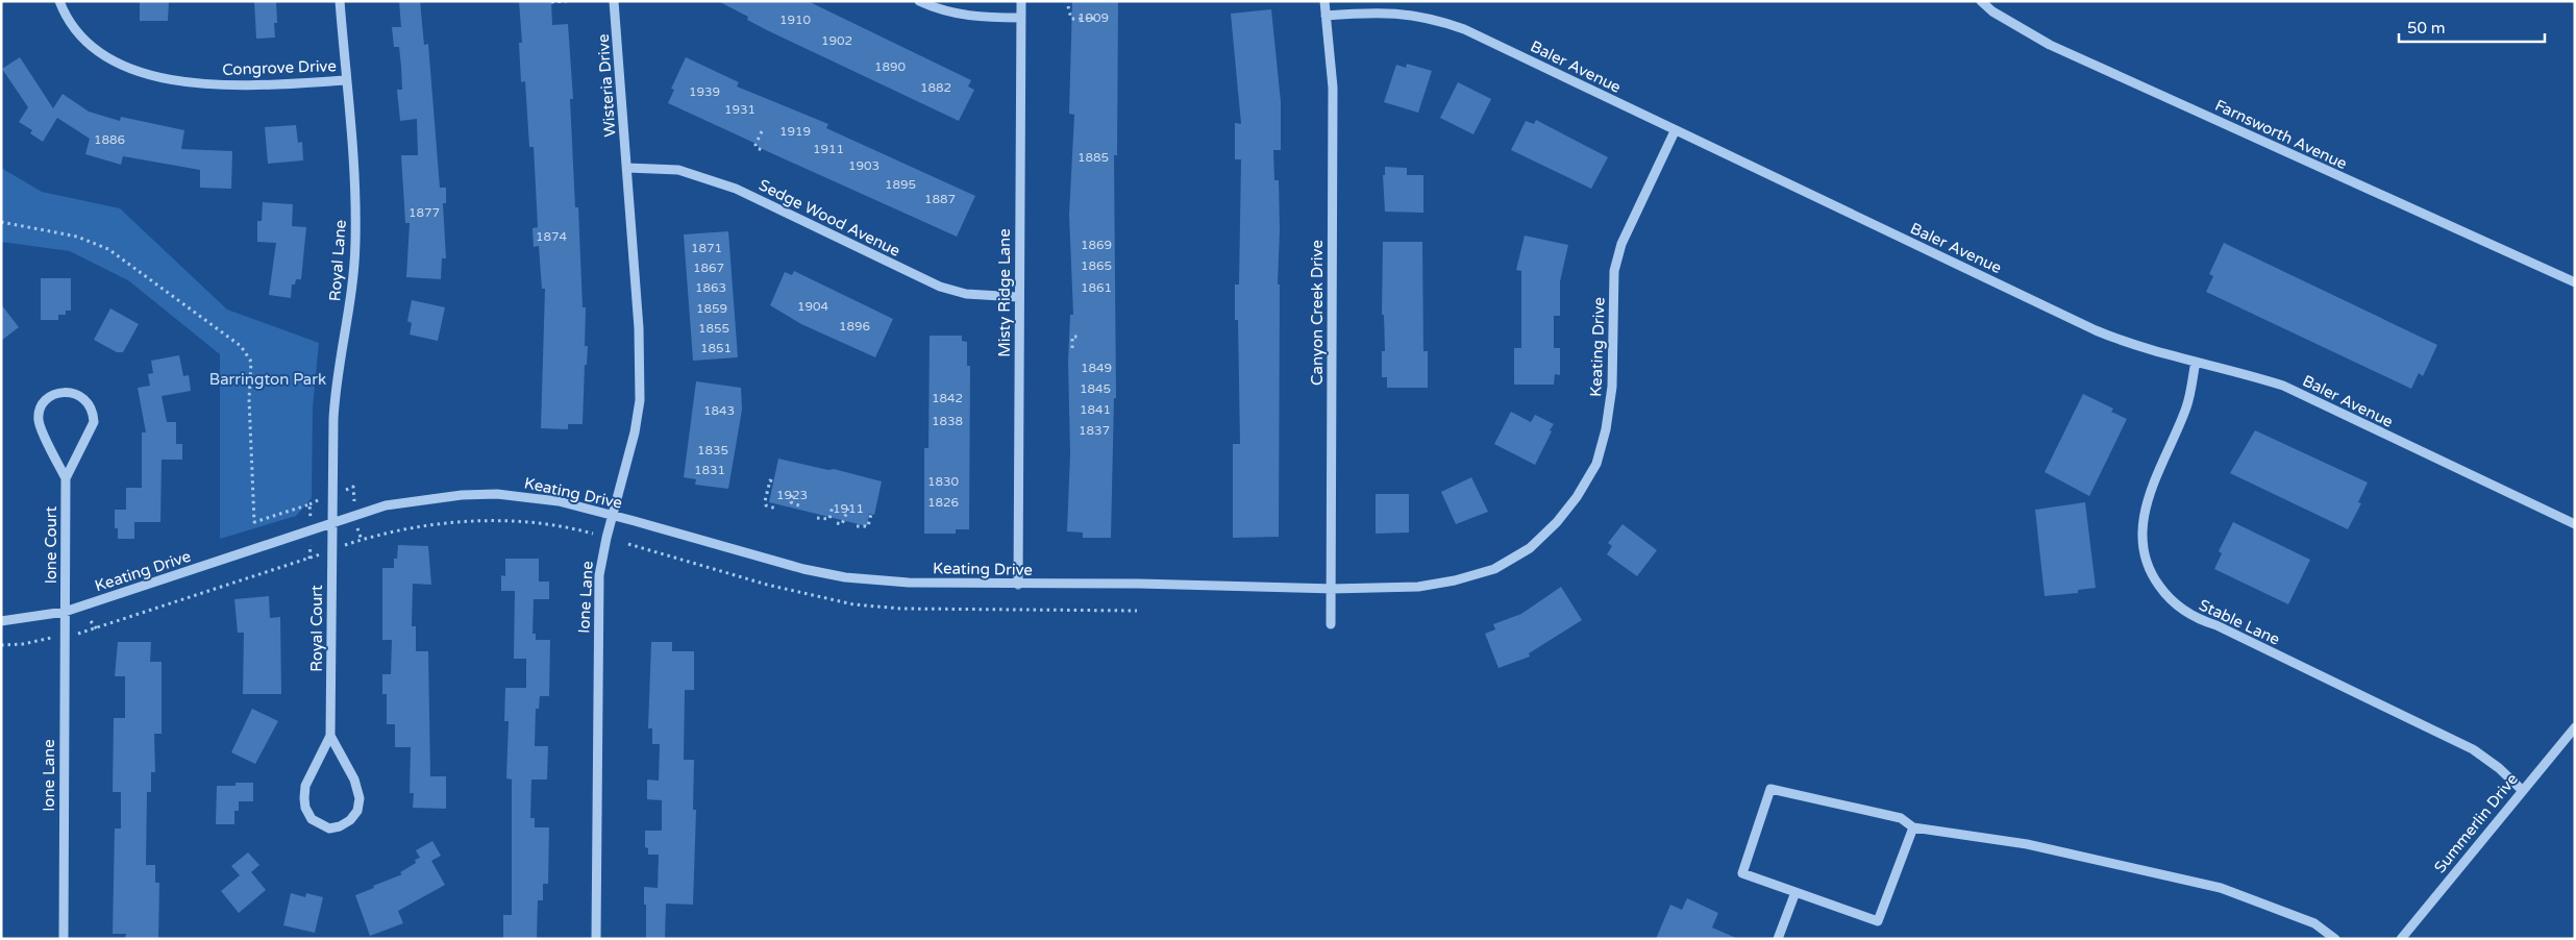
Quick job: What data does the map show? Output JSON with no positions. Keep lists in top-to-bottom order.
{
  "streets": {
    "street": [
      "Baler Avenue",
      "Congrove Drive",
      "Wisteria Drive",
      "Farnsworth Avenue",
      "Sedge Wood Avenue",
      "Royal Lane",
      "Misty Ridge Lane",
      "Canyon Creek Drive",
      "Keating Drive",
      "Ione Court",
      "Ione Lane",
      "Stable Lane",
      "Royal Court",
      "Summerlin Drive"
    ]
  },
  "crossings": [
    ["Baler Avenue", "Canyon Creek Drive"],
    ["Baler Avenue", "Keating Drive"],
    ["Baler Avenue", "Stable Lane"],
    ["Congrove Drive", "Royal Lane"],
    ["Wisteria Drive", "Sedge Wood Avenue"],
    ["Wisteria Drive", "Ione Lane"],
    ["Sedge Wood Avenue", "Misty Ridge Lane"],
    ["Sedge Wood Avenue", "Ione Lane"],
    ["Royal Lane", "Keating Drive"],
    ["Royal Lane", "Royal Court"],
    ["Misty Ridge Lane", "Keating Drive"],
    ["Canyon Creek Drive", "Keating Drive"],
    ["Keating Drive", "Ione Court"],
    ["Keating Drive", "Ione Lane"],
    ["Keating Drive", "Royal Court"],
    ["Ione Court", "Ione Lane"],
    ["Stable Lane", "Summerlin Drive"]
  ],
  "parks": ["Barrington Park"],
  "house_numbers": [
    "1909",
    "1910",
    "1902",
    "1890",
    "1882",
    "1939",
    "1931",
    "1919",
    "1886",
    "1911",
    "1885",
    "1903",
    "1895",
    "1887",
    "1877",
    "1874",
    "1869",
    "1871",
    "1865",
    "1867",
    "1863",
    "1861",
    "1904",
    "1859",
    "1896",
    "1855",
    "1851",
    "1849",
    "1845",
    "1842",
    "1841",
    "1843",
    "1838",
    "1837",
    "1835",
    "1831",
    "1830",
    "1923",
    "1826",
    "1911"
  ],
  "scale_bar": "50 m"
}
